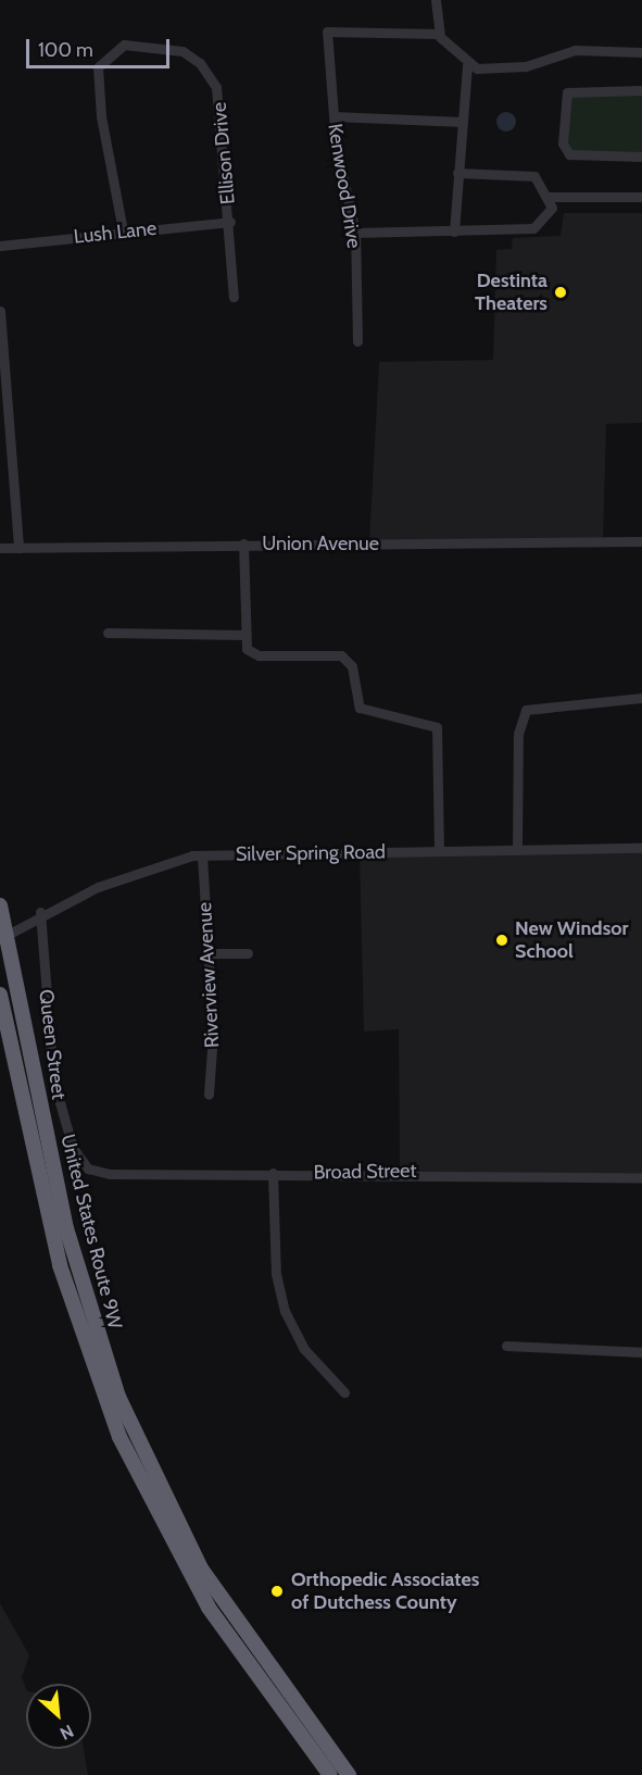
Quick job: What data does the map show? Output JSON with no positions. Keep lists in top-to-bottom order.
{
  "streets": {
    "highway": ["United States Route 9W"],
    "street": [
      "Ellison Drive",
      "Kenwood Drive",
      "Lush Lane",
      "Union Avenue",
      "Silver Spring Road",
      "Riverview Avenue",
      "Queen Street",
      "Broad Street"
    ]
  },
  "crossings": [
    ["Ellison Drive", "Lush Lane"],
    ["Silver Spring Road", "Riverview Avenue"],
    ["Silver Spring Road", "Queen Street"],
    ["Silver Spring Road", "United States Route 9W"],
    ["Queen Street", "Broad Street"]
  ],
  "places": ["Destinta Theaters", "New Windsor School", "Orthopedic Associates of Dutchess County"],
  "scale_bar": "100 m",
  "north": "bottom right"
}
